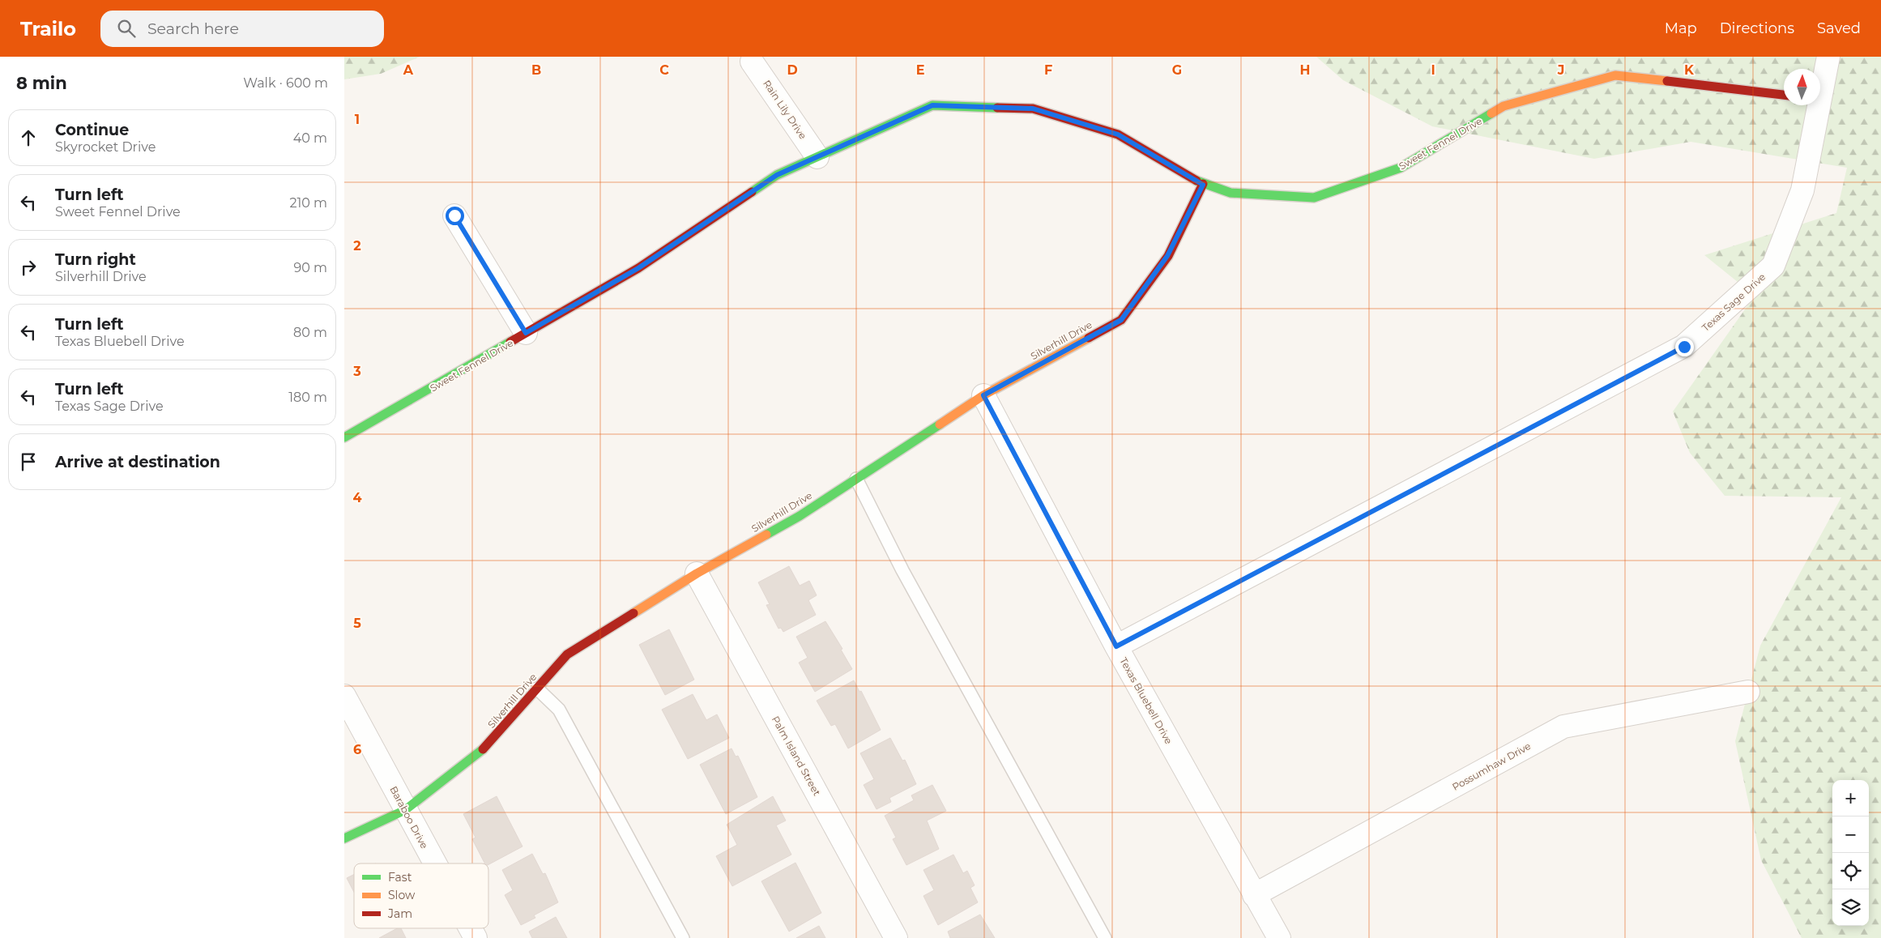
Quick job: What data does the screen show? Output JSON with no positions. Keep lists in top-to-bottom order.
{
  "streets": {
    "street": [
      "Rain Lily Drive",
      "Sweet Fennel Drive",
      "Texas Sage Drive",
      "Silverhill Drive",
      "Texas Bluebell Drive",
      "Palm Island Street",
      "Possumhaw Drive",
      "Baraboo Drive"
    ]
  },
  "crossings": [
    ["Rain Lily Drive", "Sweet Fennel Drive"],
    ["Sweet Fennel Drive", "Silverhill Drive"],
    ["Texas Sage Drive", "Texas Bluebell Drive"],
    ["Silverhill Drive", "Texas Bluebell Drive"],
    ["Silverhill Drive", "Palm Island Street"],
    ["Silverhill Drive", "Baraboo Drive"],
    ["Texas Bluebell Drive", "Possumhaw Drive"]
  ],
  "legend": ["Fast", "Slow", "Jam"],
  "north": "top",
  "page": {
    "header": "Trailo",
    "search": "Search here",
    "nav": ["Map", "Directions", "Saved"],
    "heading": ["8 min", "Walk · 600 m"],
    "list": [
      ["Continue", "Skyrocket Drive", "40 m"],
      ["Turn left", "Sweet Fennel Drive", "210 m"],
      ["Turn right", "Silverhill Drive", "90 m"],
      ["Turn left", "Texas Bluebell Drive", "80 m"],
      ["Turn left", "Texas Sage Drive", "180 m"],
      "Arrive at destination"
    ],
    "map_buttons": ["+", "−"]
  },
  "grid": {
    "columns": [
      "A",
      "B",
      "C",
      "D",
      "E",
      "F",
      "G",
      "H",
      "I",
      "J",
      "K"
    ],
    "rows": [
      "1",
      "2",
      "3",
      "4",
      "5",
      "6"
    ]
  }
}
